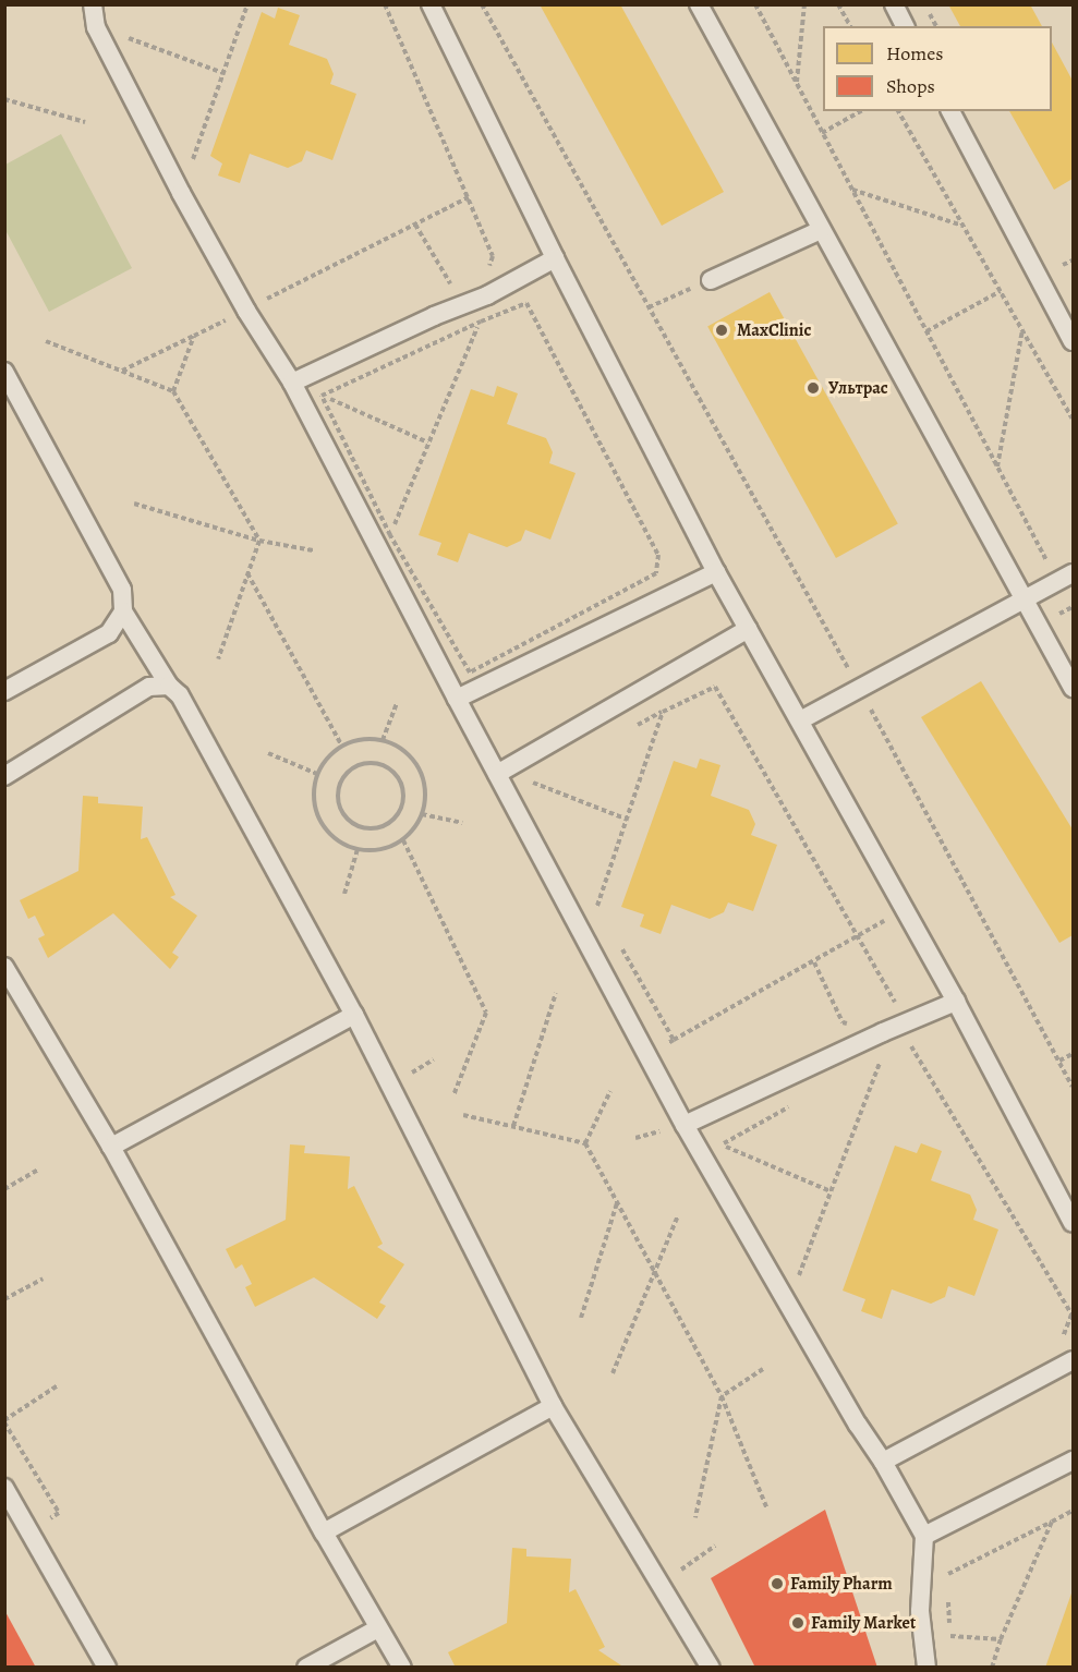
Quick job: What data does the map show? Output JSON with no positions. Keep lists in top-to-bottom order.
{
  "places": [
    "MaxClinic",
    "Ультрас",
    "Family Pharm",
    "Family Market"
  ],
  "legend": ["Homes", "Shops"]
}
